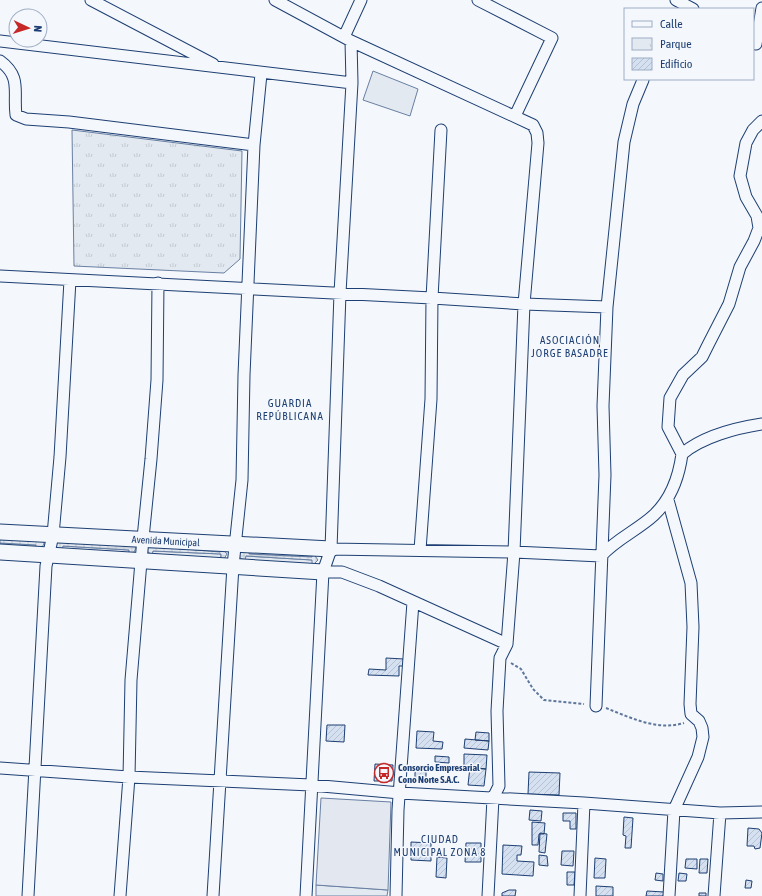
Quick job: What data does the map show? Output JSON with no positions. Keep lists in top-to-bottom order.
{
  "streets": {
    "street": ["Avenida Municipal"]
  },
  "districts": ["ASOCIACIÓN JORGE BASADRE", "GUARDIA REPÚBLICANA", "CIUDAD MUNICIPAL ZONA 8"],
  "places": {
    "bus stop": ["Consorcio Empresarial Cono Norte S.A.C."]
  },
  "legend": ["Calle", "Parque", "Edificio"],
  "north": "right"
}
